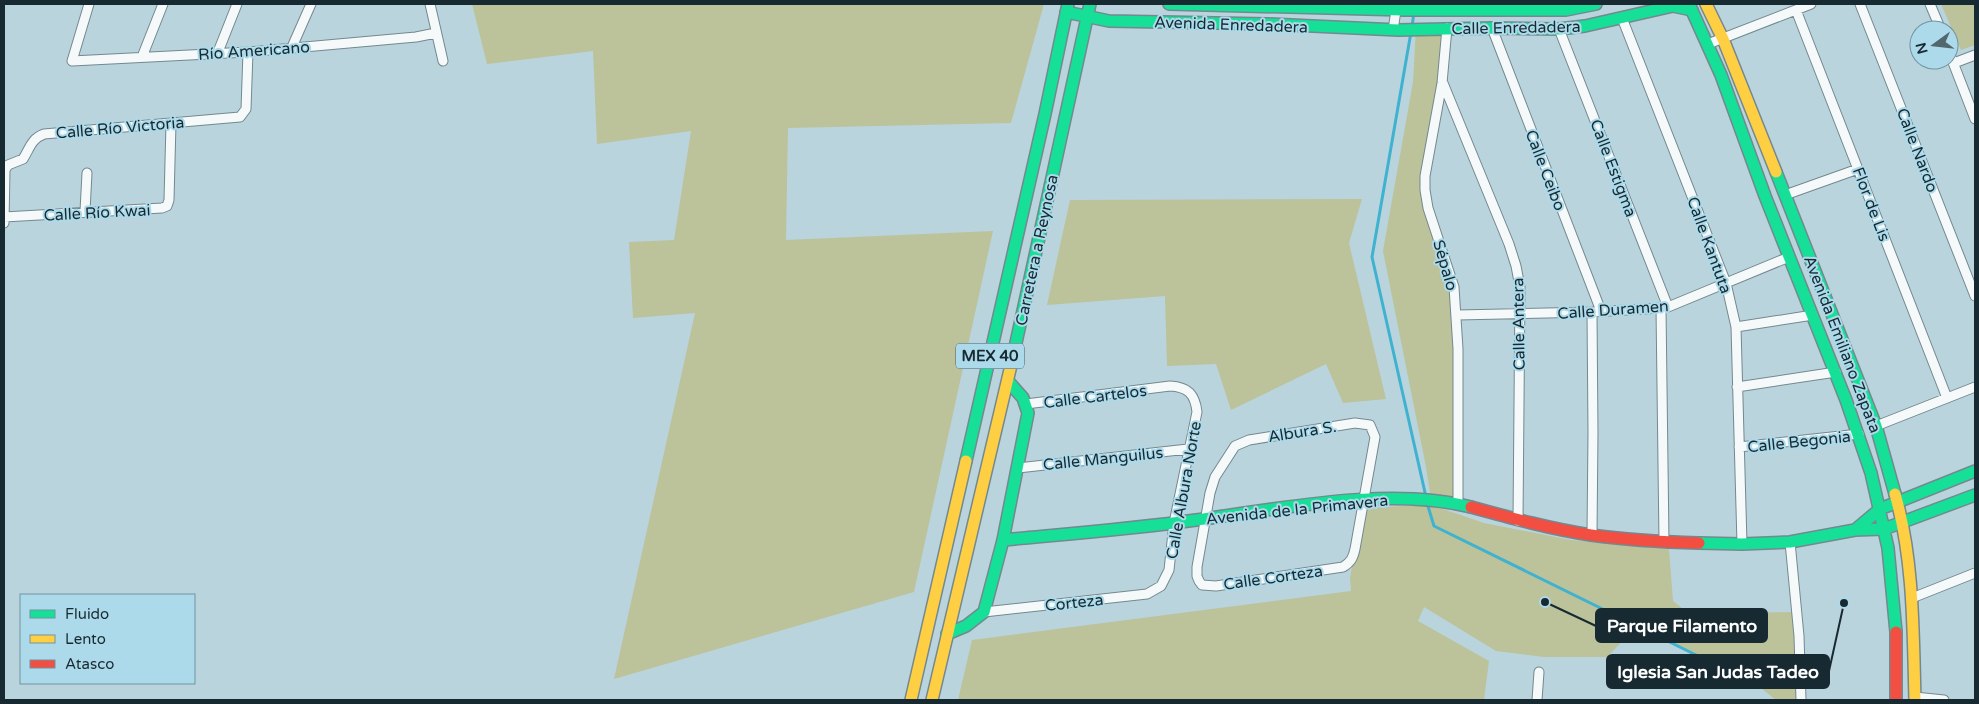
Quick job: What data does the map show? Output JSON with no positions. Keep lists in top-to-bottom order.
{
  "streets": {
    "street": [
      "Avenida Enredadera",
      "Calle Enredadera",
      "Río Americano",
      "Calle Río Victoria",
      "Calle Nardo",
      "Calle Estigma",
      "Calle Ceibo",
      "Flor de Lis",
      "Calle Río Kwai",
      "Calle Kantuta",
      "Carretera a Reynosa",
      "Sépalo",
      "Calle Duramen",
      "Calle Antera",
      "Avenida Emiliano Zapata",
      "MEX 40",
      "Calle Cartelos",
      "Albura S.",
      "Calle Begonia",
      "Calle Manguilus",
      "Calle Albura Norte",
      "Avenida de la Primavera",
      "Calle Corteza",
      "Corteza"
    ]
  },
  "crossings": [
    ["Avenida Enredadera", "Calle Enredadera"],
    ["Avenida Enredadera", "Carretera a Reynosa"],
    ["Calle Enredadera", "Calle Estigma"],
    ["Calle Enredadera", "Calle Ceibo"],
    ["Calle Enredadera", "Calle Kantuta"],
    ["Calle Enredadera", "Sépalo"],
    ["Calle Enredadera", "Avenida Emiliano Zapata"],
    ["Río Americano", "Calle Río Victoria"],
    ["Calle Río Victoria", "Calle Río Kwai"],
    ["Calle Estigma", "Calle Duramen"],
    ["Calle Estigma", "Avenida de la Primavera"],
    ["Calle Ceibo", "Calle Duramen"],
    ["Calle Ceibo", "Avenida de la Primavera"],
    ["Calle Kantuta", "Calle Duramen"],
    ["Calle Kantuta", "Calle Begonia"],
    ["Calle Kantuta", "Avenida de la Primavera"],
    ["Carretera a Reynosa", "Calle Cartelos"],
    ["Sépalo", "Calle Duramen"],
    ["Sépalo", "Calle Antera"],
    ["Sépalo", "Avenida de la Primavera"],
    ["Calle Duramen", "Calle Antera"],
    ["Calle Duramen", "Avenida Emiliano Zapata"],
    ["Calle Antera", "Avenida de la Primavera"],
    ["Avenida Emiliano Zapata", "Calle Begonia"],
    ["Avenida Emiliano Zapata", "Avenida de la Primavera"],
    ["Calle Cartelos", "Calle Albura Norte"],
    ["Albura S.", "Avenida de la Primavera"],
    ["Albura S.", "Calle Corteza"],
    ["Calle Manguilus", "Calle Albura Norte"],
    ["Calle Albura Norte", "Avenida de la Primavera"],
    ["Calle Albura Norte", "Corteza"],
    ["Avenida de la Primavera", "Calle Corteza"]
  ],
  "places": ["Parque Filamento", "Iglesia San Judas Tadeo"],
  "legend": ["Fluido", "Lento", "Atasco"],
  "north": "left"
}
